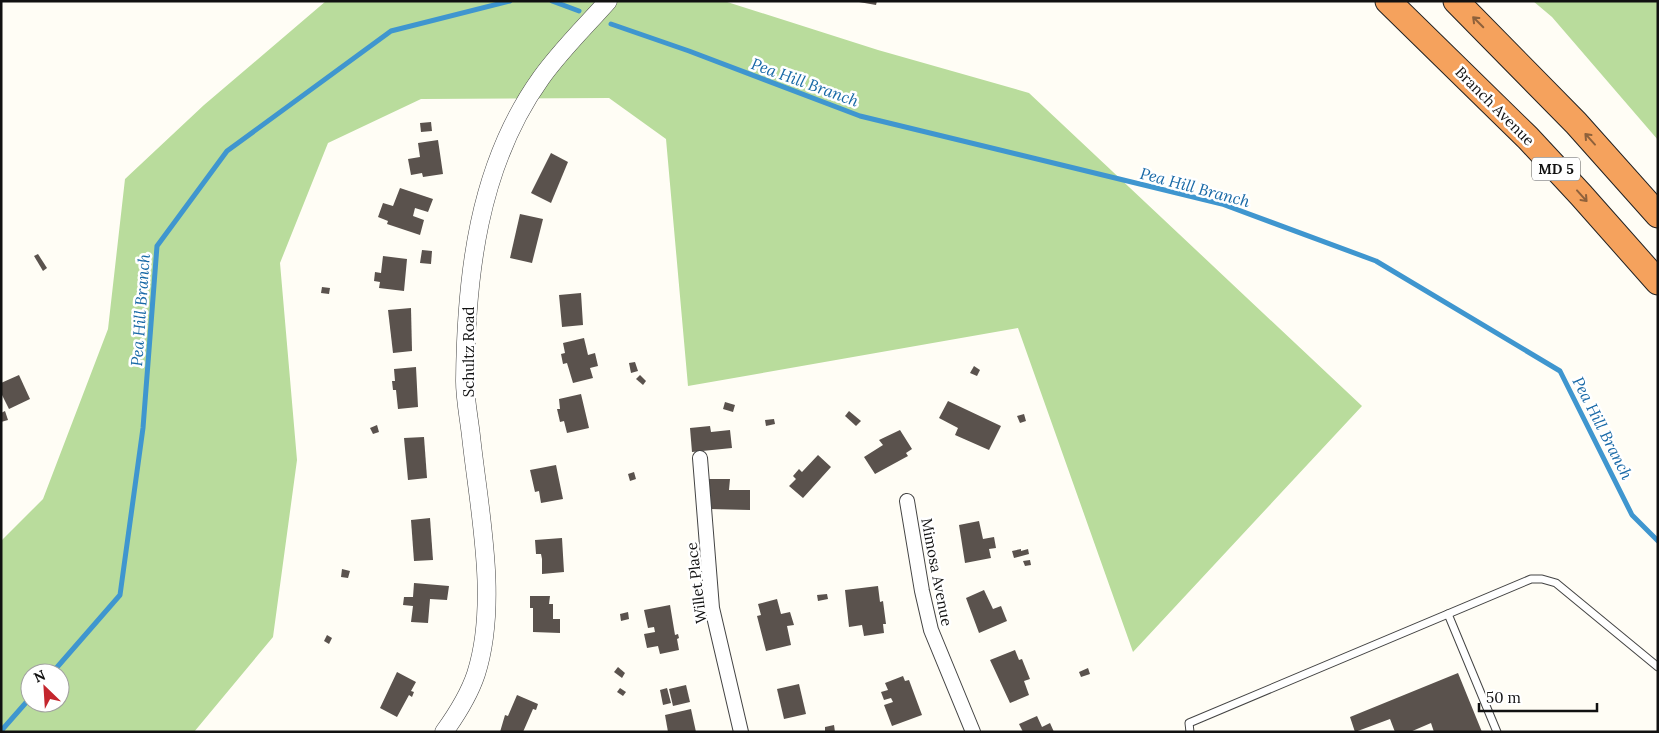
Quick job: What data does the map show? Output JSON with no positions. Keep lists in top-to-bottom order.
{
  "streets": {
    "highway": ["Branch Avenue", "MD 5"],
    "street": ["Schultz Road", "Mimosa Avenue", "Willet Place"]
  },
  "water": ["Pea Hill Branch"],
  "scale_bar": "50 m",
  "north": "top left"
}
